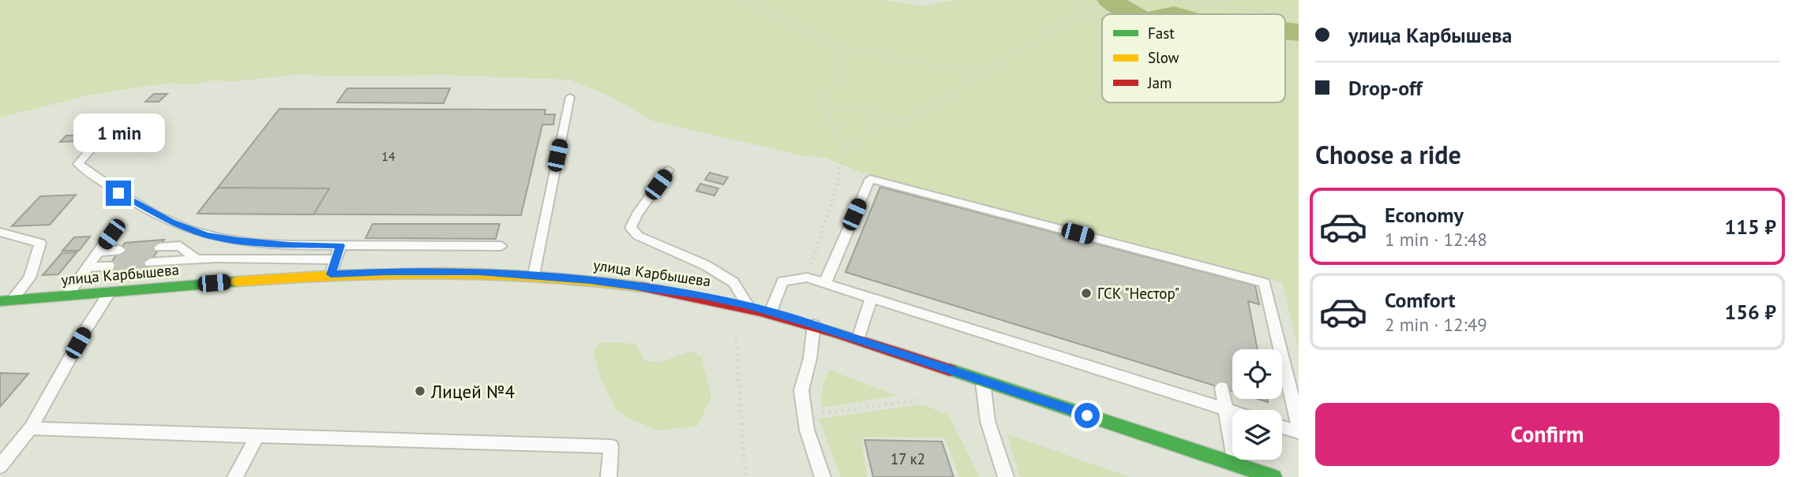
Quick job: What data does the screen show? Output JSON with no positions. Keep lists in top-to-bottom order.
{
  "streets": {
    "street": ["улица Карбышева"]
  },
  "places": ["ГСК \"Нестор\"", "Лицей №4"],
  "house_numbers": ["14", "17 к2"],
  "legend": ["Fast", "Slow", "Jam"],
  "page": {
    "banner": ["улица Карбышева", "Drop-off"],
    "bubble": "1 min",
    "heading": "Choose a ride",
    "list": [
      {
        "name": "Economy",
        "note": "1 min · 12:48",
        "value": "115 ₽"
      },
      {
        "name": "Comfort",
        "note": "2 min · 12:49",
        "value": "156 ₽"
      }
    ],
    "buttons": "Confirm"
  }
}
